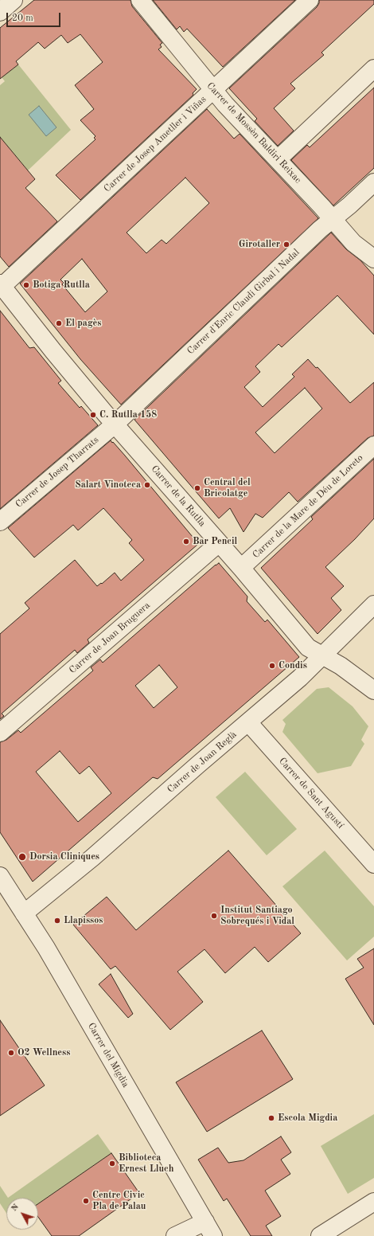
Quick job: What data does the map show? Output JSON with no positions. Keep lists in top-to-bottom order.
{
  "streets": {
    "street": [
      "Carrer de Mossèn Baldiri Reixac",
      "Carrer de Josep Ametller i Viñas",
      "Carrer d'Enric Claudi Girbal i Nadal",
      "Carrer de Josep Tharrats",
      "Carrer de la Rutlla",
      "Carrer de la Mare de Déu de Loreto",
      "Carrer de Joan Bruguera",
      "Carrer de Joan Reglà",
      "Carrer de Sant Agustí",
      "Carrer del Migdia"
    ]
  },
  "crossings": [
    ["Carrer de Mossèn Baldiri Reixac", "Carrer de Josep Ametller i Viñas"],
    ["Carrer de Mossèn Baldiri Reixac", "Carrer d'Enric Claudi Girbal i Nadal"],
    ["Carrer de Josep Ametller i Viñas", "Carrer de la Rutlla"],
    ["Carrer d'Enric Claudi Girbal i Nadal", "Carrer de Josep Tharrats"],
    ["Carrer d'Enric Claudi Girbal i Nadal", "Carrer de la Rutlla"],
    ["Carrer de Josep Tharrats", "Carrer de la Rutlla"],
    ["Carrer de la Rutlla", "Carrer de la Mare de Déu de Loreto"],
    ["Carrer de la Rutlla", "Carrer de Joan Bruguera"],
    ["Carrer de la Rutlla", "Carrer de Joan Reglà"],
    ["Carrer de Joan Reglà", "Carrer de Sant Agustí"],
    ["Carrer de Joan Reglà", "Carrer del Migdia"]
  ],
  "places": [
    "Girotaller",
    "Botiga Rutlla",
    "El pagès",
    "C. Rutlla 158",
    "Salart Vinoteca",
    "Central del Bricolatge",
    "Bar Pencil",
    "Condis",
    "Dorsia Cliniques",
    "Institut Santiago Sobrequés i Vidal",
    "Llapissos",
    "O2 Wellness",
    "Escola Migdia",
    "Biblioteca Ernest Lluch",
    "Centre Civic Pla de Palau"
  ],
  "scale_bar": "20 m",
  "north": "top left"
}
